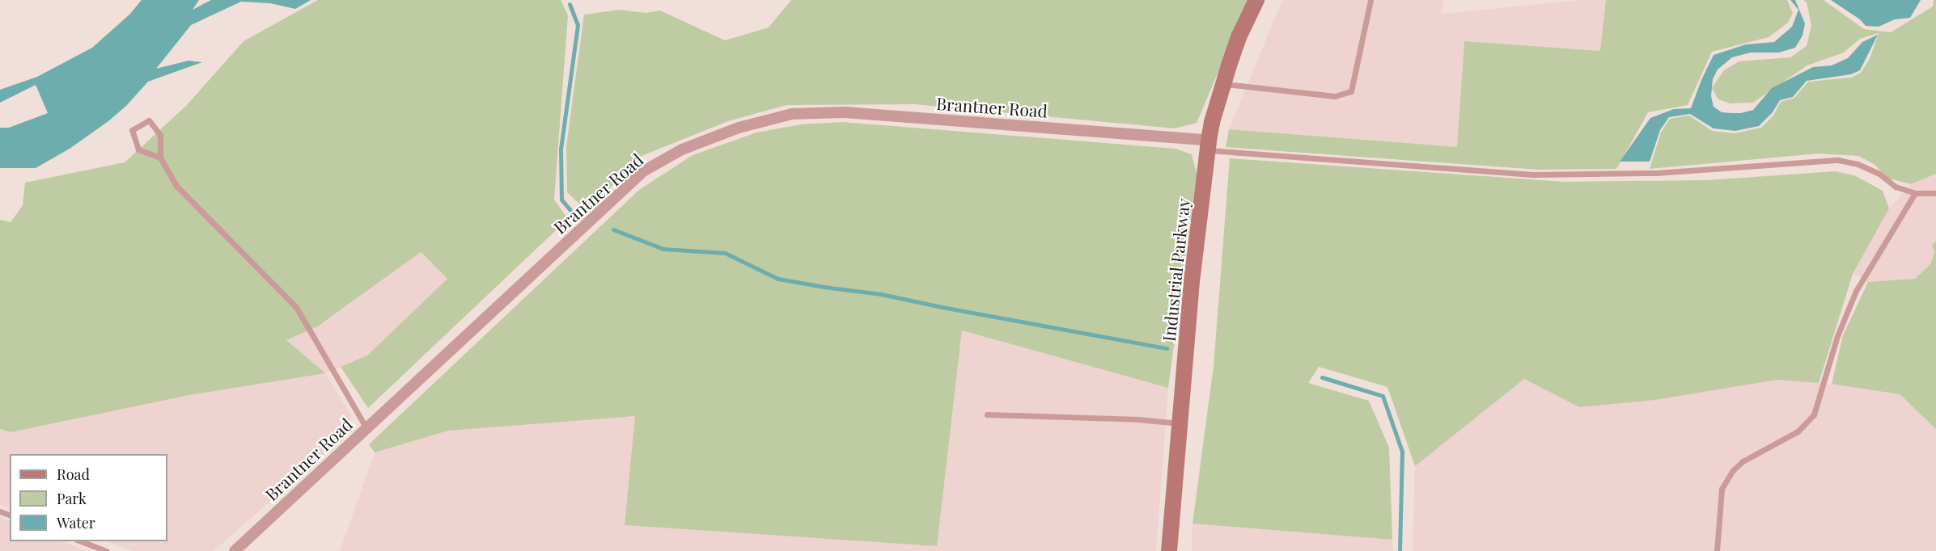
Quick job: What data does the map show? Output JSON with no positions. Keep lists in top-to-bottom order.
{
  "streets": {
    "street": ["Brantner Road", "Industrial Parkway"]
  },
  "crossings": [
    ["Brantner Road", "Industrial Parkway"]
  ],
  "legend": ["Road", "Park", "Water"]
}
